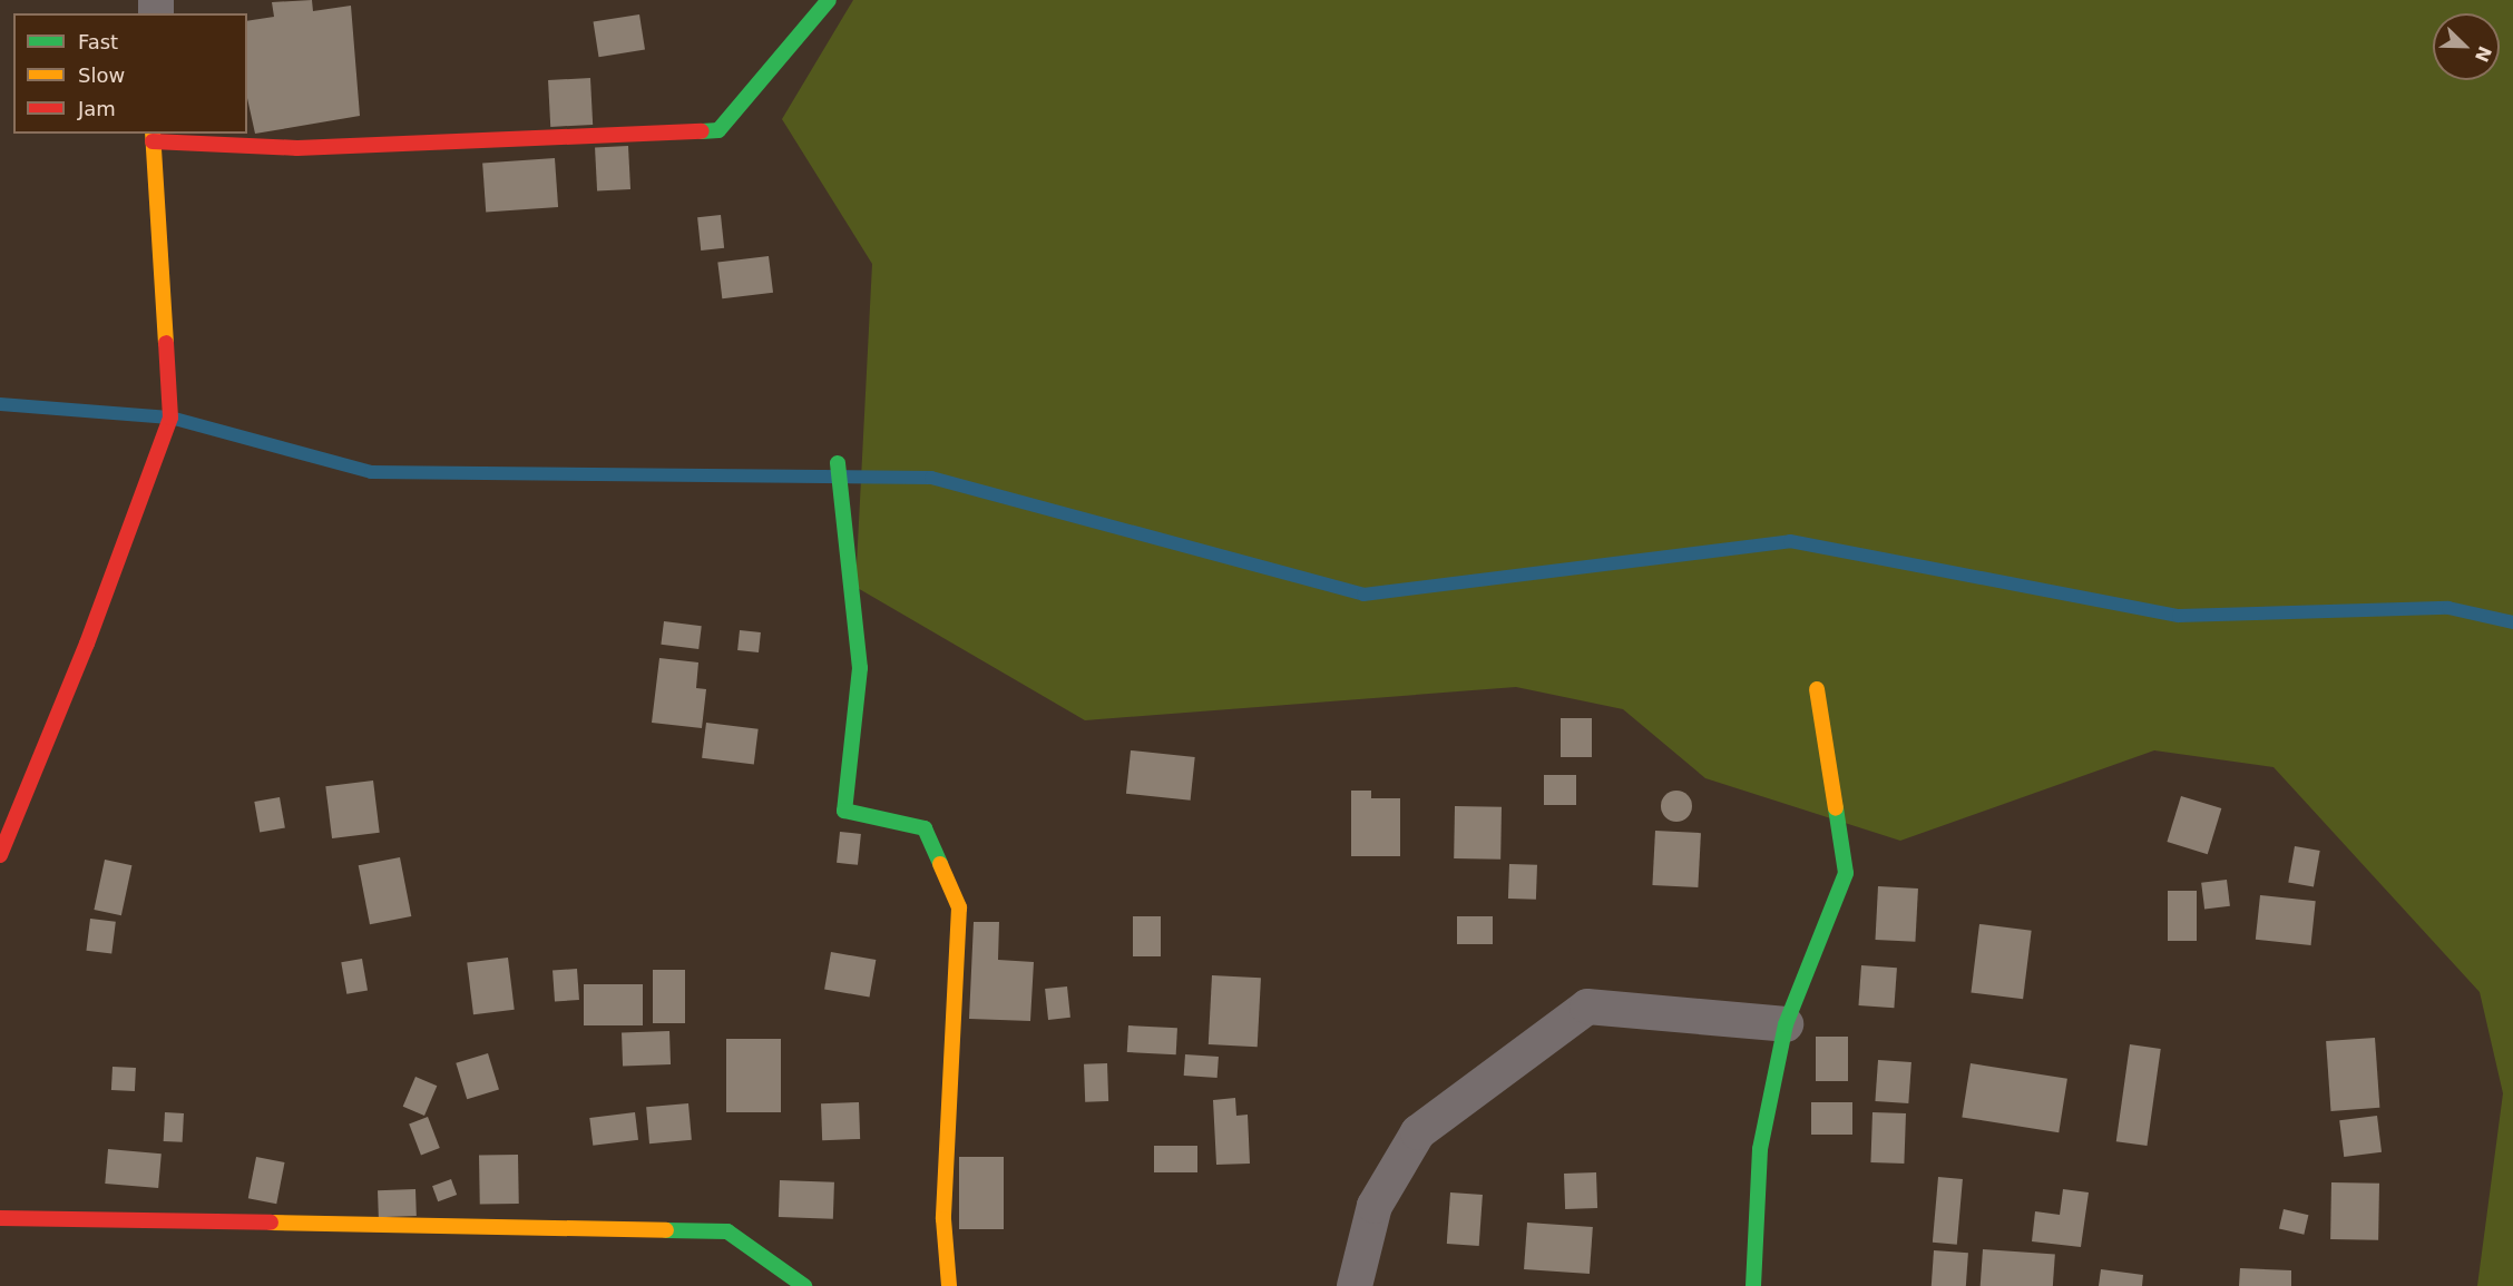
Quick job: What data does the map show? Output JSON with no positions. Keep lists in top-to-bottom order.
{
  "legend": ["Fast", "Slow", "Jam"],
  "north": "bottom right"
}
